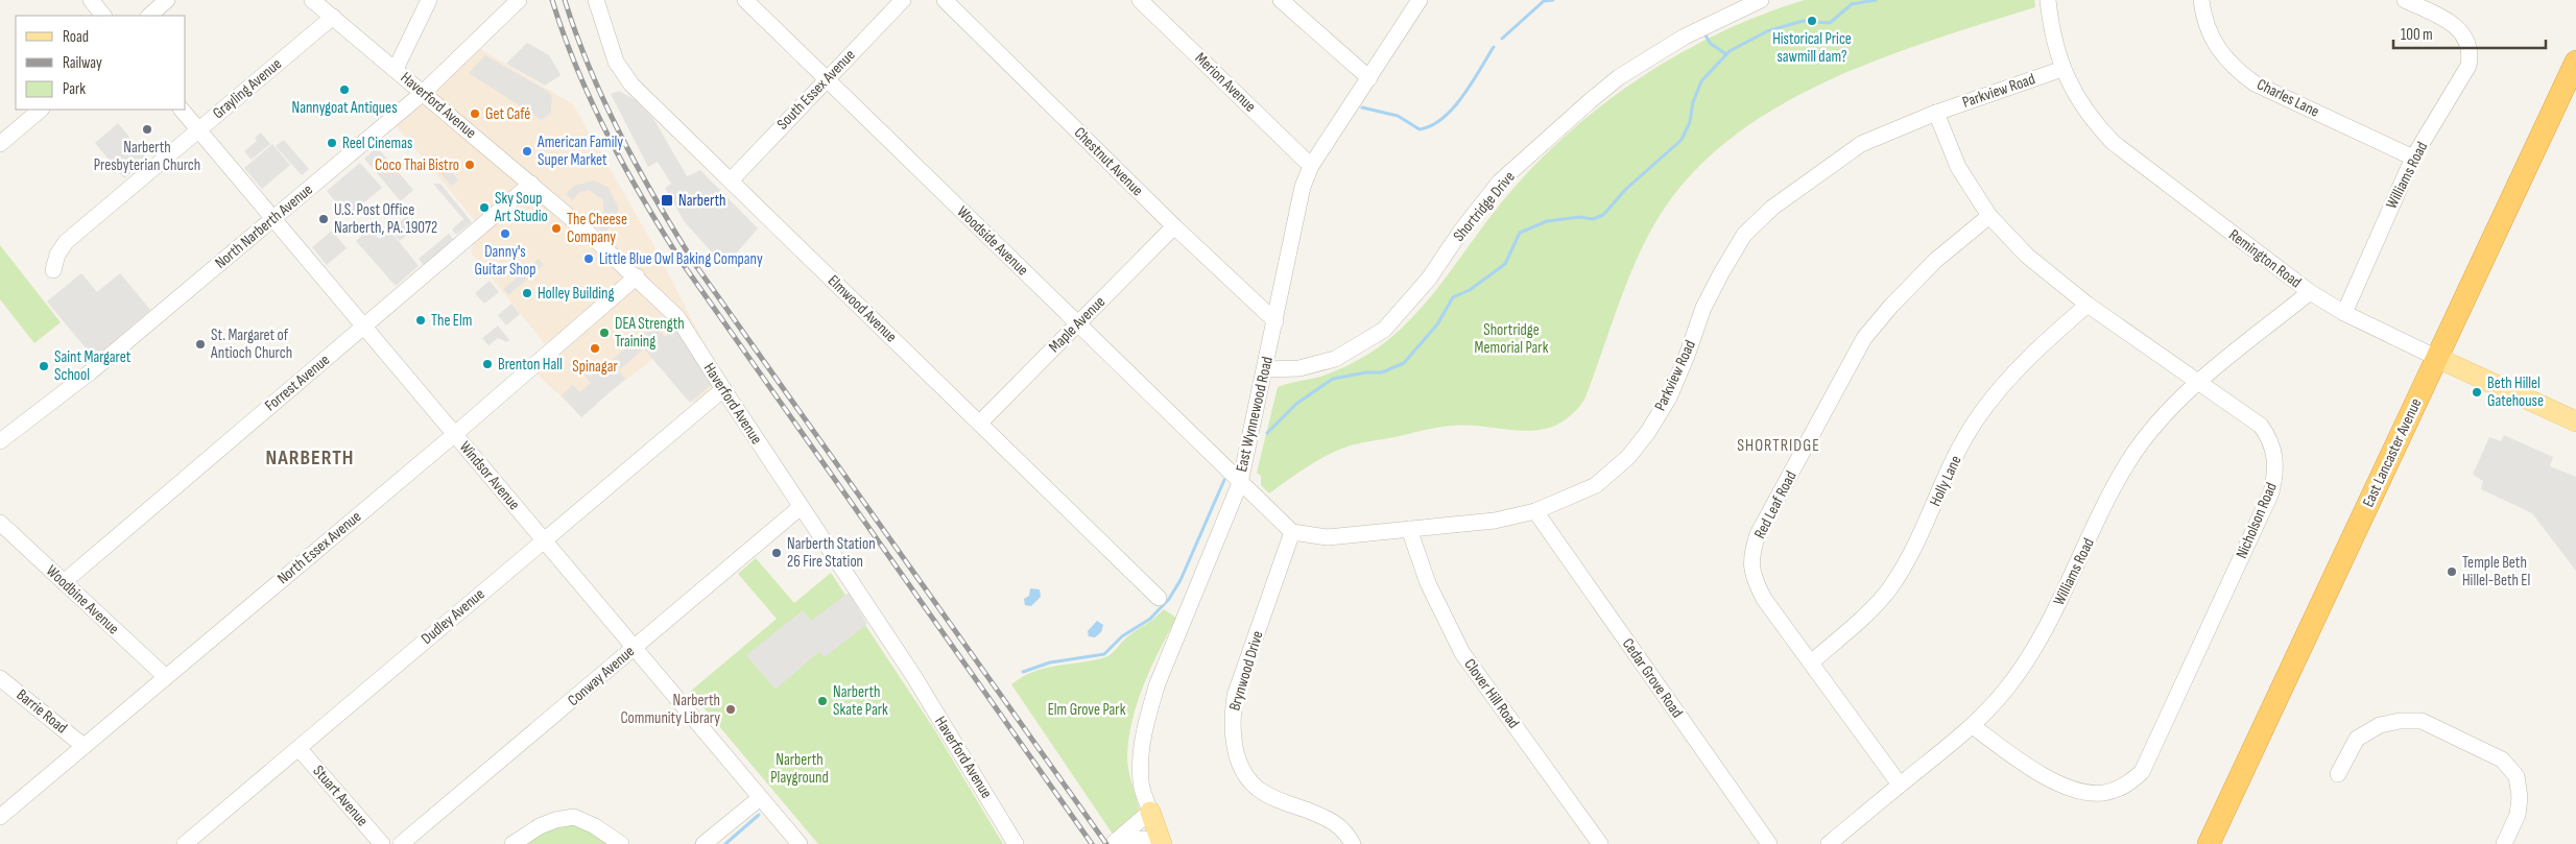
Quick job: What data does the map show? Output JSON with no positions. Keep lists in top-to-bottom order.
{
  "streets": {
    "highway": ["East Lancaster Avenue"],
    "main road": ["Remington Road", "East Wynnewood Road"],
    "street": [
      "Merion Avenue",
      "Grayling Avenue",
      "South Essex Avenue",
      "Parkview Road",
      "Charles Lane",
      "Haverford Avenue",
      "Chestnut Avenue",
      "Williams Road",
      "Shortridge Drive",
      "North Narberth Avenue",
      "Woodside Avenue",
      "Elmwood Avenue",
      "Maple Avenue",
      "Forrest Avenue",
      "Windsor Avenue",
      "Holly Lane",
      "Red Leaf Road",
      "Nicholson Road",
      "North Essex Avenue",
      "Woodbine Avenue",
      "Dudley Avenue",
      "Brynwood Drive",
      "Conway Avenue",
      "Cedar Grove Road",
      "Clover Hill Road",
      "Barrie Road",
      "Stuart Avenue"
    ]
  },
  "crossings": [
    ["Merion Avenue", "East Wynnewood Road"],
    ["Grayling Avenue", "Haverford Avenue"],
    ["Grayling Avenue", "Windsor Avenue"],
    ["South Essex Avenue", "Woodside Avenue"],
    ["South Essex Avenue", "Elmwood Avenue"],
    ["Parkview Road", "Remington Road"],
    ["Parkview Road", "Nicholson Road"],
    ["Parkview Road", "Brynwood Drive"],
    ["Parkview Road", "Cedar Grove Road"],
    ["Parkview Road", "Clover Hill Road"],
    ["Charles Lane", "Williams Road"],
    ["Haverford Avenue", "North Narberth Avenue"],
    ["Haverford Avenue", "Forrest Avenue"],
    ["Haverford Avenue", "North Essex Avenue"],
    ["Haverford Avenue", "Dudley Avenue"],
    ["Haverford Avenue", "Conway Avenue"],
    ["Chestnut Avenue", "Maple Avenue"],
    ["Chestnut Avenue", "East Wynnewood Road"],
    ["Williams Road", "Remington Road"],
    ["Williams Road", "Red Leaf Road"],
    ["Williams Road", "Nicholson Road"],
    ["Shortridge Drive", "East Wynnewood Road"],
    ["North Narberth Avenue", "Windsor Avenue"],
    ["Woodside Avenue", "Maple Avenue"],
    ["Woodside Avenue", "East Wynnewood Road"],
    ["Remington Road", "East Lancaster Avenue"],
    ["Elmwood Avenue", "Maple Avenue"],
    ["Forrest Avenue", "Windsor Avenue"],
    ["Forrest Avenue", "Woodbine Avenue"],
    ["Windsor Avenue", "North Essex Avenue"],
    ["Windsor Avenue", "Dudley Avenue"],
    ["Windsor Avenue", "Conway Avenue"],
    ["Holly Lane", "Red Leaf Road"],
    ["Holly Lane", "Nicholson Road"],
    ["Red Leaf Road", "Nicholson Road"],
    ["North Essex Avenue", "Woodbine Avenue"],
    ["North Essex Avenue", "Barrie Road"],
    ["Dudley Avenue", "Stuart Avenue"]
  ],
  "districts": ["SHORTRIDGE", "NARBERTH"],
  "parks": ["Shortridge Memorial Park", "Elm Grove Park", "Narberth Playground"],
  "places": {
    "other": [
      "Historical Price sawmill dam?",
      "Nannygoat Antiques",
      "Get Café",
      "Narberth Presbyterian Church",
      "Reel Cinemas",
      "American Family Super Market",
      "Coco Thai Bistro",
      "Sky Soup Art Studio",
      "U.S. Post Office Narberth, PA. 19072",
      "The Cheese Company",
      "Danny's Guitar Shop",
      "Little Blue Owl Baking Company",
      "Holley Building",
      "The Elm",
      "DEA Strength Training",
      "St. Margaret of Antioch Church",
      "Spinagar",
      "Brenton Hall",
      "Saint Margaret School",
      "Beth Hillel Gatehouse",
      "Narberth Station 26 Fire Station",
      "Temple Beth Hillel-Beth El",
      "Narberth Skate Park",
      "Narberth Community Library"
    ],
    "transit": ["Narberth"]
  },
  "legend": ["Road", "Railway", "Park"],
  "scale_bar": "100 m"
}
